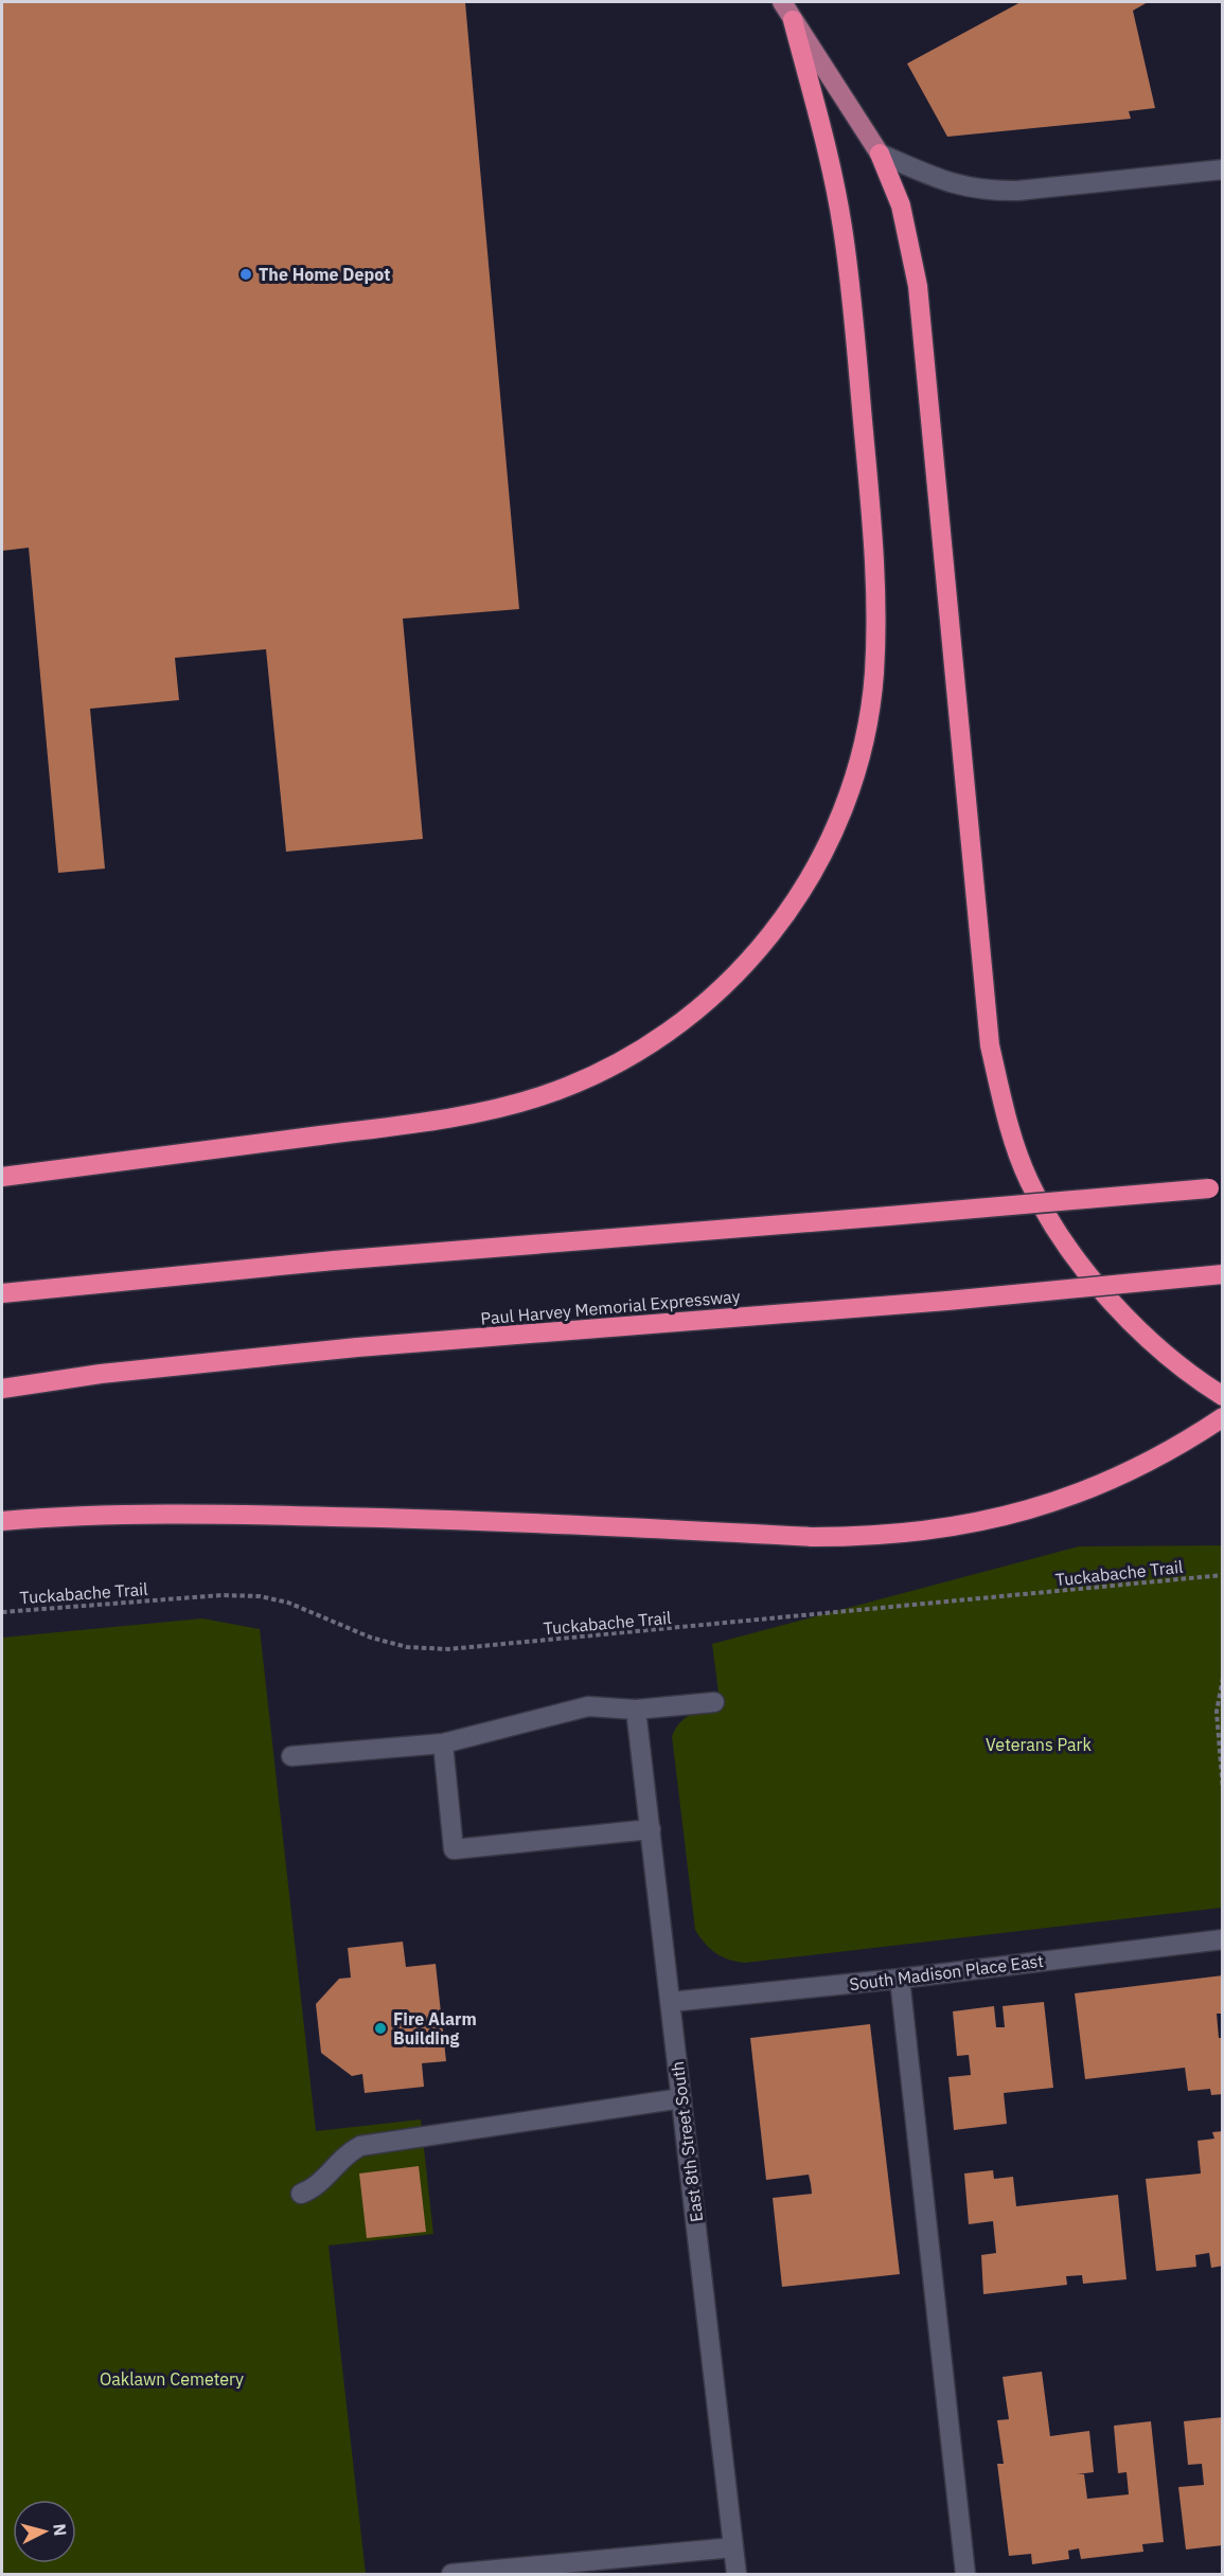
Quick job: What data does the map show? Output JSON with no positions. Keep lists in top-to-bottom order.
{
  "streets": {
    "highway": ["Paul Harvey Memorial Expressway"],
    "street": ["South Madison Place East", "East 8th Street South"],
    "path": ["Tuckabache Trail"]
  },
  "crossings": [
    ["South Madison Place East", "East 8th Street South"]
  ],
  "parks": ["Veterans Park", "Oaklawn Cemetery"],
  "places": ["The Home Depot", "Fire Alarm Building"],
  "north": "right"
}
